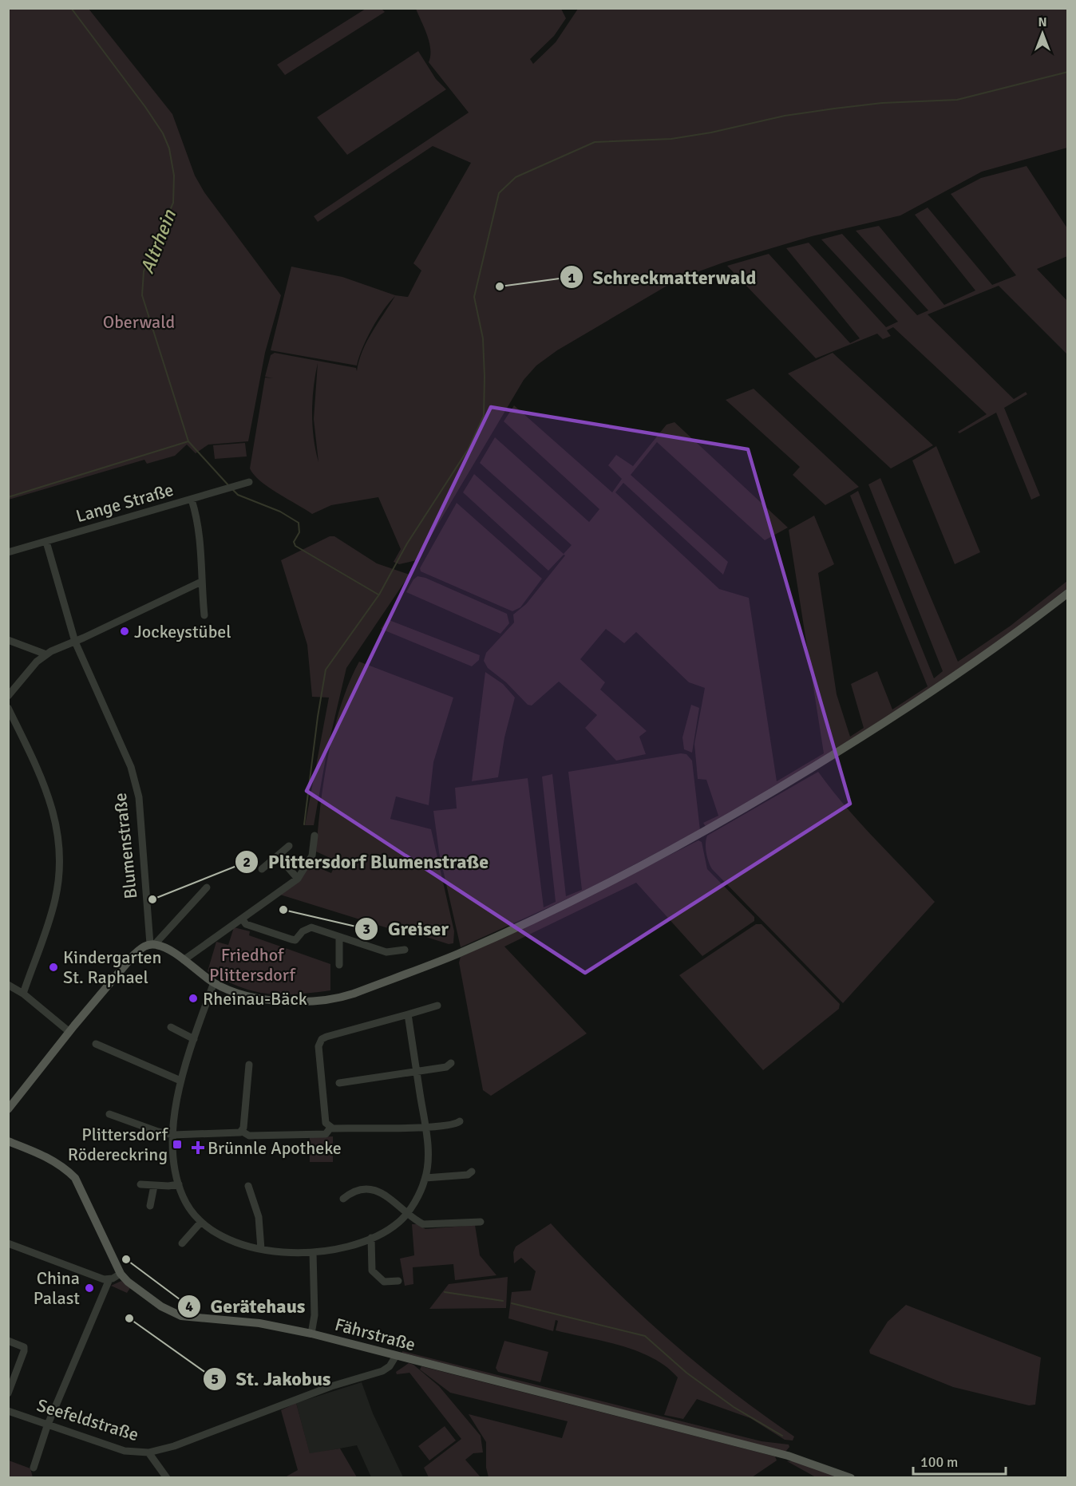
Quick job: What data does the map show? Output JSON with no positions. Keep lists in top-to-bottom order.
{
  "streets": {
    "main road": ["Fährstraße"],
    "street": ["Lange Straße", "Blumenstraße", "Seefeldstraße"]
  },
  "crossings": [
    ["Lange Straße", "Blumenstraße"],
    ["Fährstraße", "Seefeldstraße"]
  ],
  "water": ["Altrhein"],
  "parks": ["Oberwald", "Friedhof Plittersdorf"],
  "places": {
    "other": [
      "Schreckmatterwald",
      "Jockeystübel",
      "Plittersdorf Blumenstraße",
      "Greiser",
      "Kindergarten St. Raphael",
      "Rheinau-Bäck",
      "Gerätehaus",
      "China Palast",
      "St. Jakobus"
    ],
    "transit": ["Plittersdorf Rödereckring"],
    "health": ["Brünnle Apotheke"]
  },
  "scale_bar": "100 m",
  "north": "top"
}
